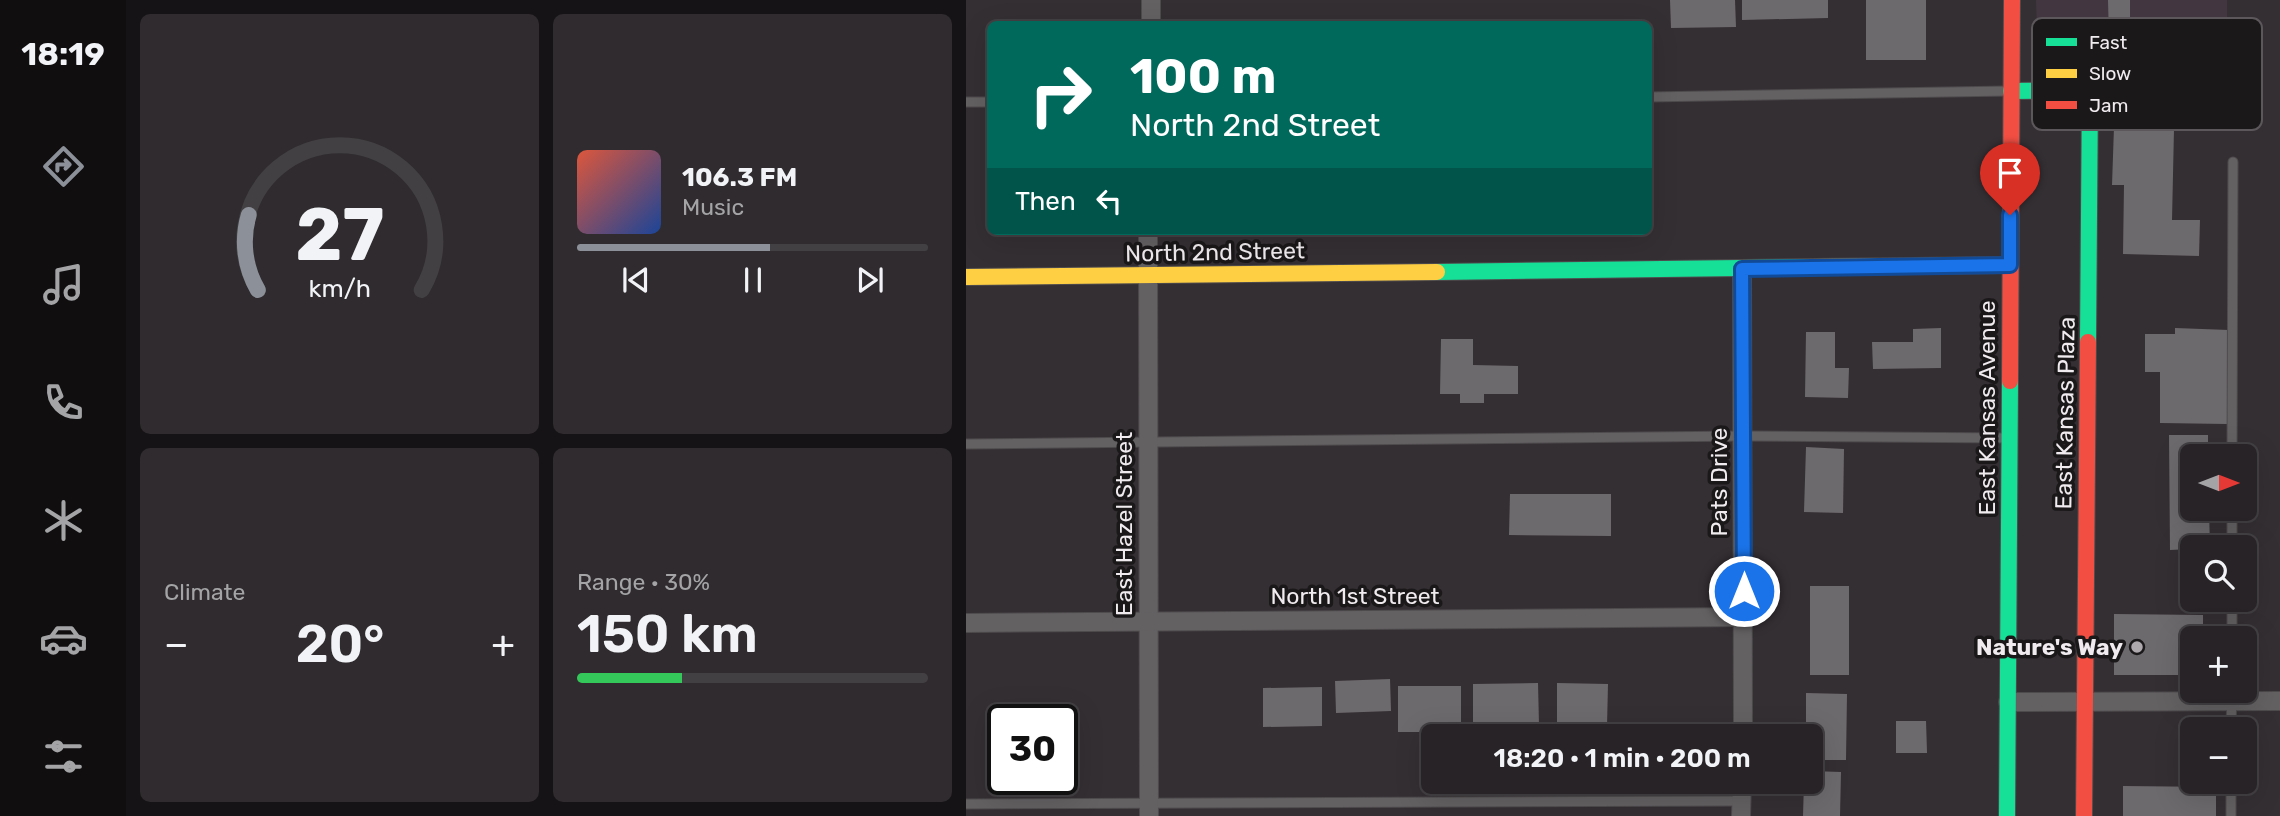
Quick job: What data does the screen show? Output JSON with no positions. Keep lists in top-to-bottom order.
{
  "streets": {
    "street": [
      "North 2nd Street",
      "East Kansas Avenue",
      "East Kansas Plaza",
      "Pats Drive",
      "East Hazel Street",
      "North 1st Street"
    ]
  },
  "crossings": [
    ["North 2nd Street", "East Kansas Avenue"],
    ["North 2nd Street", "Pats Drive"],
    ["North 2nd Street", "East Hazel Street"],
    ["East Kansas Avenue", "East Kansas Plaza"],
    ["Pats Drive", "North 1st Street"],
    ["East Hazel Street", "North 1st Street"]
  ],
  "places": ["Nature's Way"],
  "legend": ["Fast", "Slow", "Jam"],
  "north": "right",
  "page": {
    "tabs": "18:19",
    "turn": ["100 m", "North 2nd Street"],
    "song": ["106.3 FM", "Music"],
    "then": "Then",
    "map_buttons": ["+", "−"],
    "tile": [
      "Climate",
      ["Range · 30%", "150 km"]
    ],
    "heat": ["−", "20°", "+"],
    "limit": "30",
    "trip": "18:20 · 1 min · 200 m",
    "gauge": ["27", "km/h"]
  }
}
